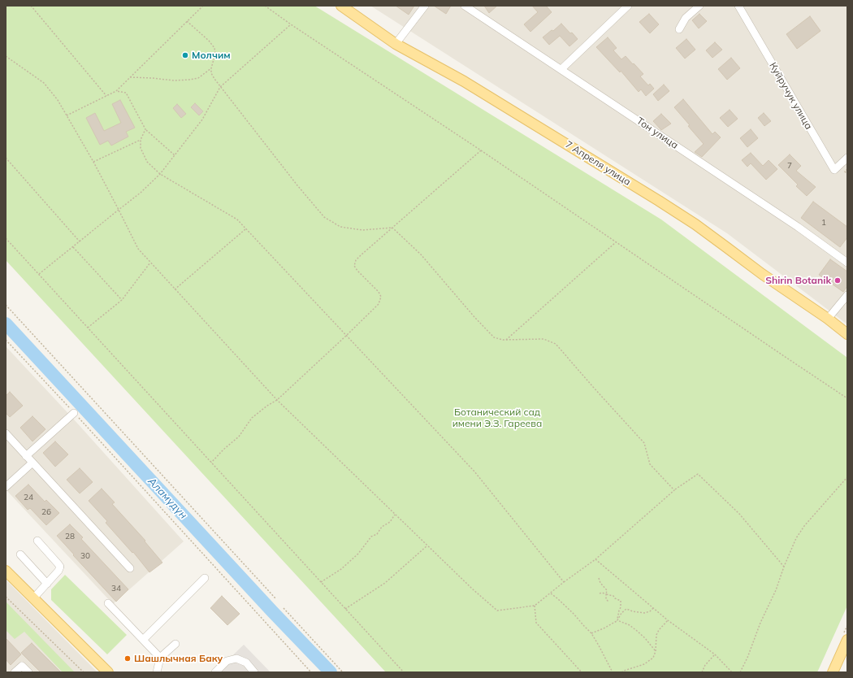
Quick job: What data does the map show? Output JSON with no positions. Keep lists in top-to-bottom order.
{
  "streets": {
    "main road": ["7 Апреля улица"],
    "street": ["Куйручук улица", "Тон улица"]
  },
  "water": ["Аламүдүн"],
  "parks": ["Ботанический сад имени Э.З. Гареева"],
  "places": ["Молчим", "Shirin Botanik", "Шашлычная Баку"],
  "house_numbers": [
    "7",
    "1",
    "24",
    "26",
    "28",
    "30",
    "34"
  ]
}
